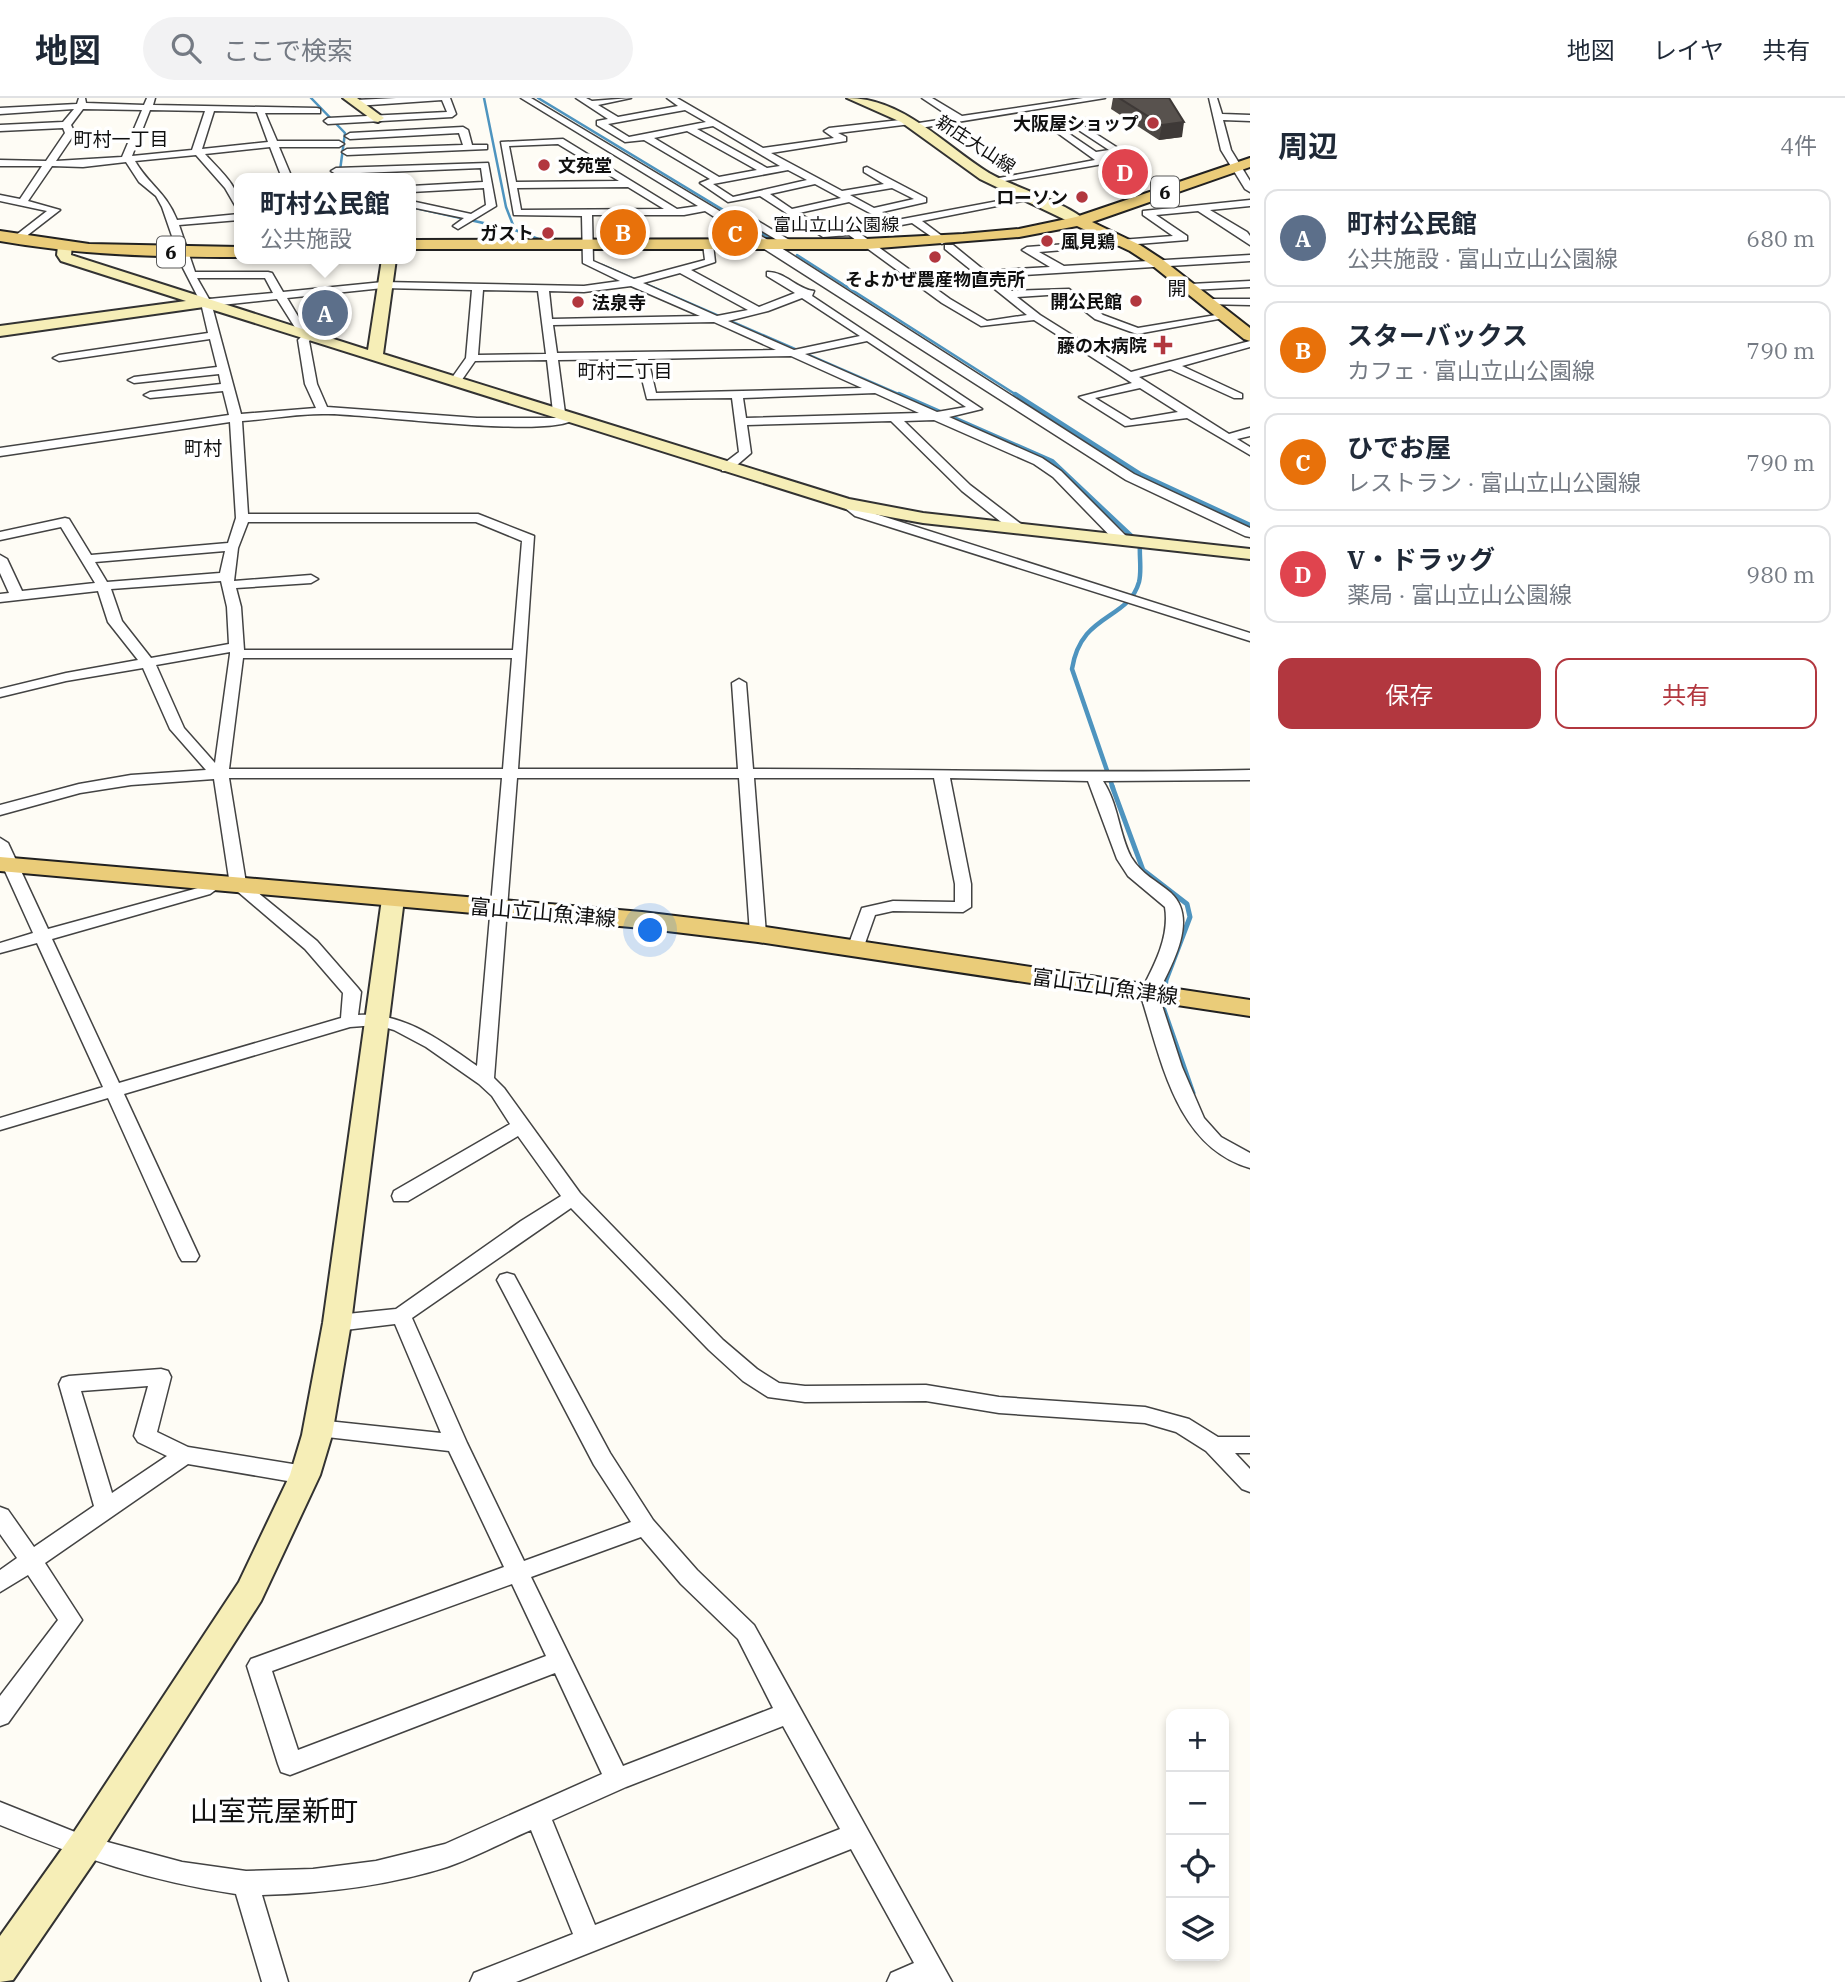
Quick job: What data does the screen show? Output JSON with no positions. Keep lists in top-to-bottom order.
{
  "streets": {
    "main road": ["6", "富山立山公園線", "富山立山魚津線"],
    "street": ["新庄大山線"]
  },
  "crossings": [
    ["新庄大山線", "富山立山公園線"]
  ],
  "districts": [
    "町村一丁目",
    "開",
    "町村二丁目",
    "町村",
    "山室荒屋新町"
  ],
  "places": {
    "other": [
      "大阪屋ショップ",
      "文苑堂",
      "ローソン",
      "ガスト",
      "風見鶏",
      "そよかぜ農産物直売所",
      "開公民館",
      "法泉寺"
    ],
    "health": ["藤の木病院"]
  },
  "page": {
    "header": "地図",
    "search": "ここで検索",
    "nav": ["地図", "レイヤ", "共有"],
    "heading": ["周辺", "4件"],
    "pins": [
      "D",
      "B",
      "C",
      "A"
    ],
    "popup": ["町村公民館", "公共施設"],
    "list": [
      {
        "mark": "A",
        "name": "町村公民館",
        "note": "公共施設 · 富山立山公園線",
        "value": "680 m"
      },
      {
        "mark": "B",
        "name": "スターバックス",
        "note": "カフェ · 富山立山公園線",
        "value": "790 m"
      },
      {
        "mark": "C",
        "name": "ひでお屋",
        "note": "レストラン · 富山立山公園線",
        "value": "790 m"
      },
      {
        "mark": "D",
        "name": "V・ドラッグ",
        "note": "薬局 · 富山立山公園線",
        "value": "980 m"
      }
    ],
    "buttons": ["保存", "共有"],
    "map_buttons": ["+", "−"]
  }
}
